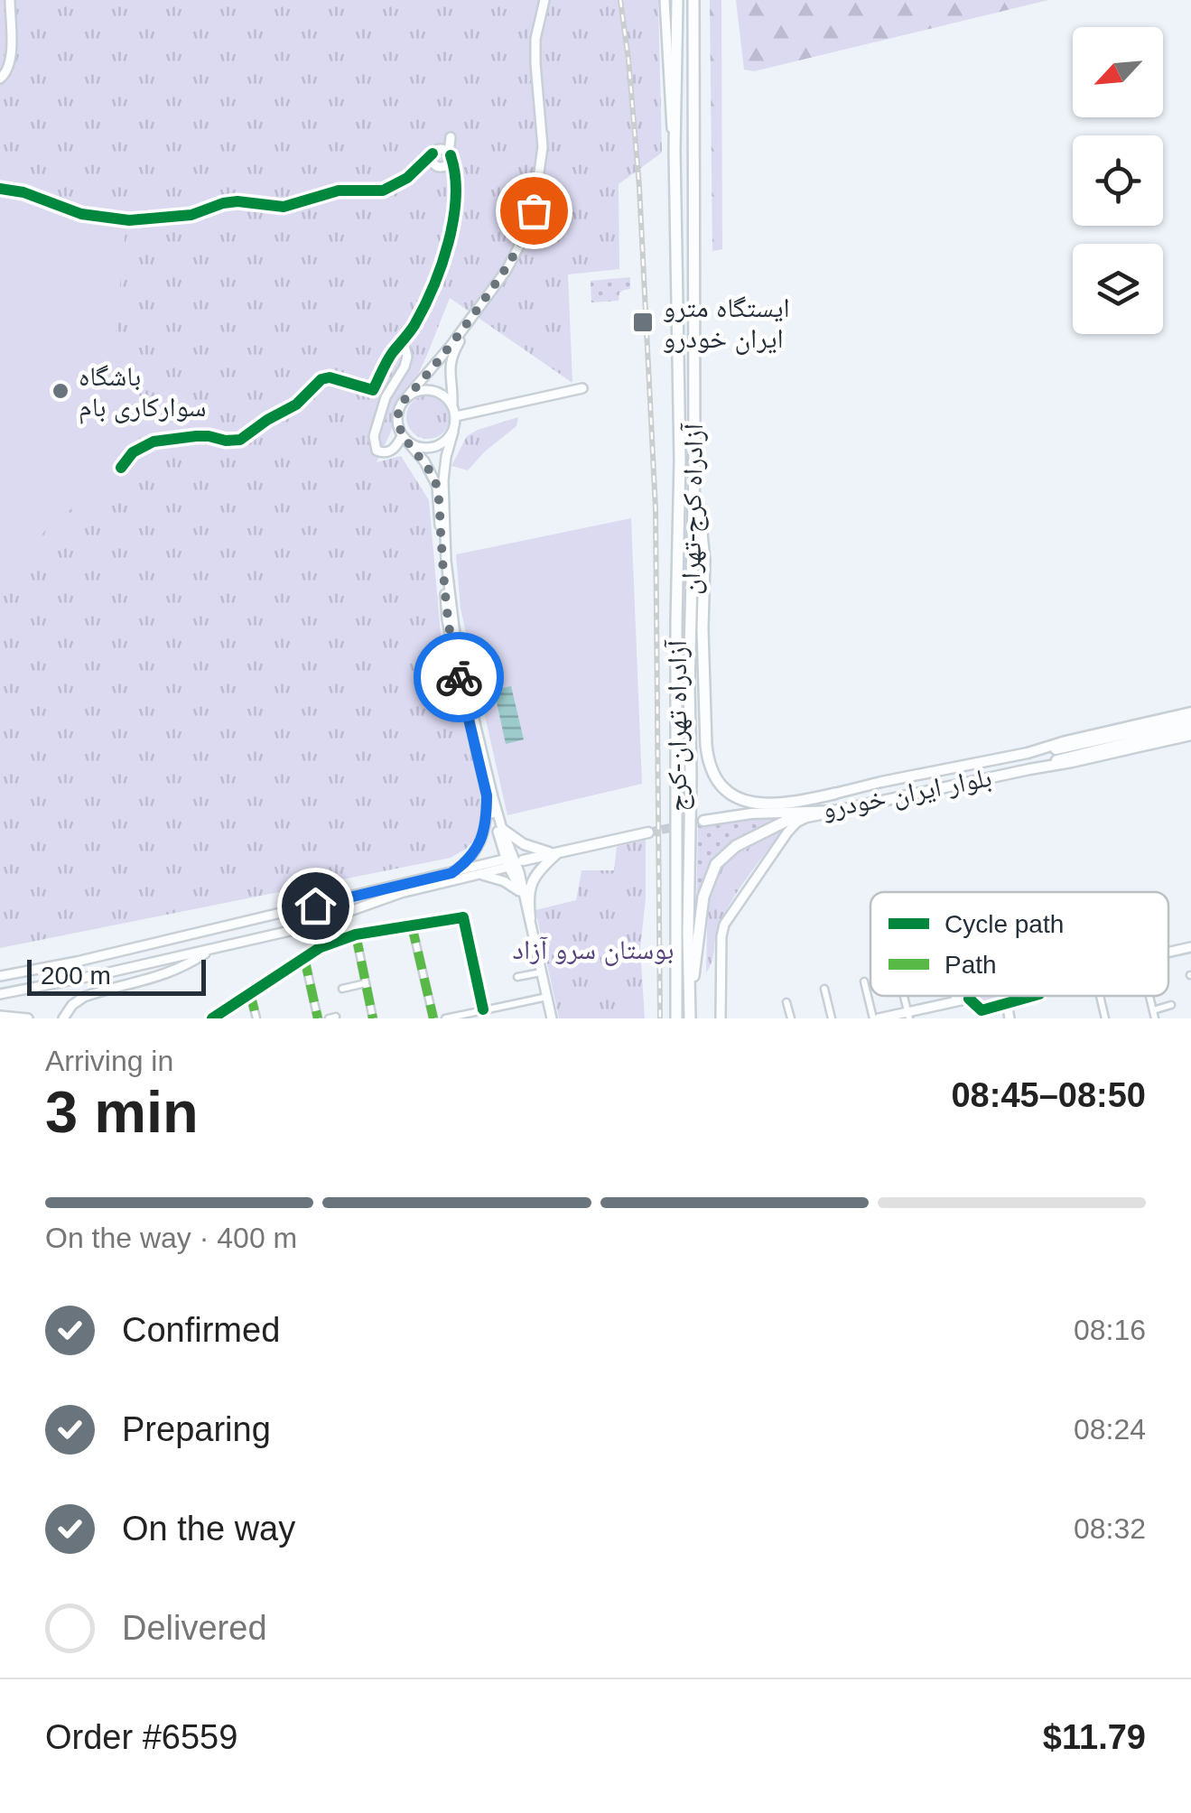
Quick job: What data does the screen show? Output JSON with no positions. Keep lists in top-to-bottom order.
{
  "streets": {
    "highway": ["آزادراه کرج-تهران", "آزادراه تهران-کرج"],
    "main road": ["بلوار ایران خودرو"]
  },
  "parks": ["بوستان سرو آزاد"],
  "places": {
    "transit": ["ایستگاه مترو ایران خودرو"],
    "other": ["باشگاه سوارکاری بام"]
  },
  "legend": ["Cycle path", "Path"],
  "scale_bar": "200 m",
  "north": "bottom left",
  "page": {
    "scale": "200 m",
    "heading": ["3 min", "Arriving in", "08:45–08:50"],
    "panel": ["Order #6559", "$11.79"],
    "bar": "On the way · 400 m",
    "list": [
      ["Confirmed", "08:16"],
      ["Preparing", "08:24"],
      ["On the way", "08:32"],
      "Delivered"
    ]
  }
}
